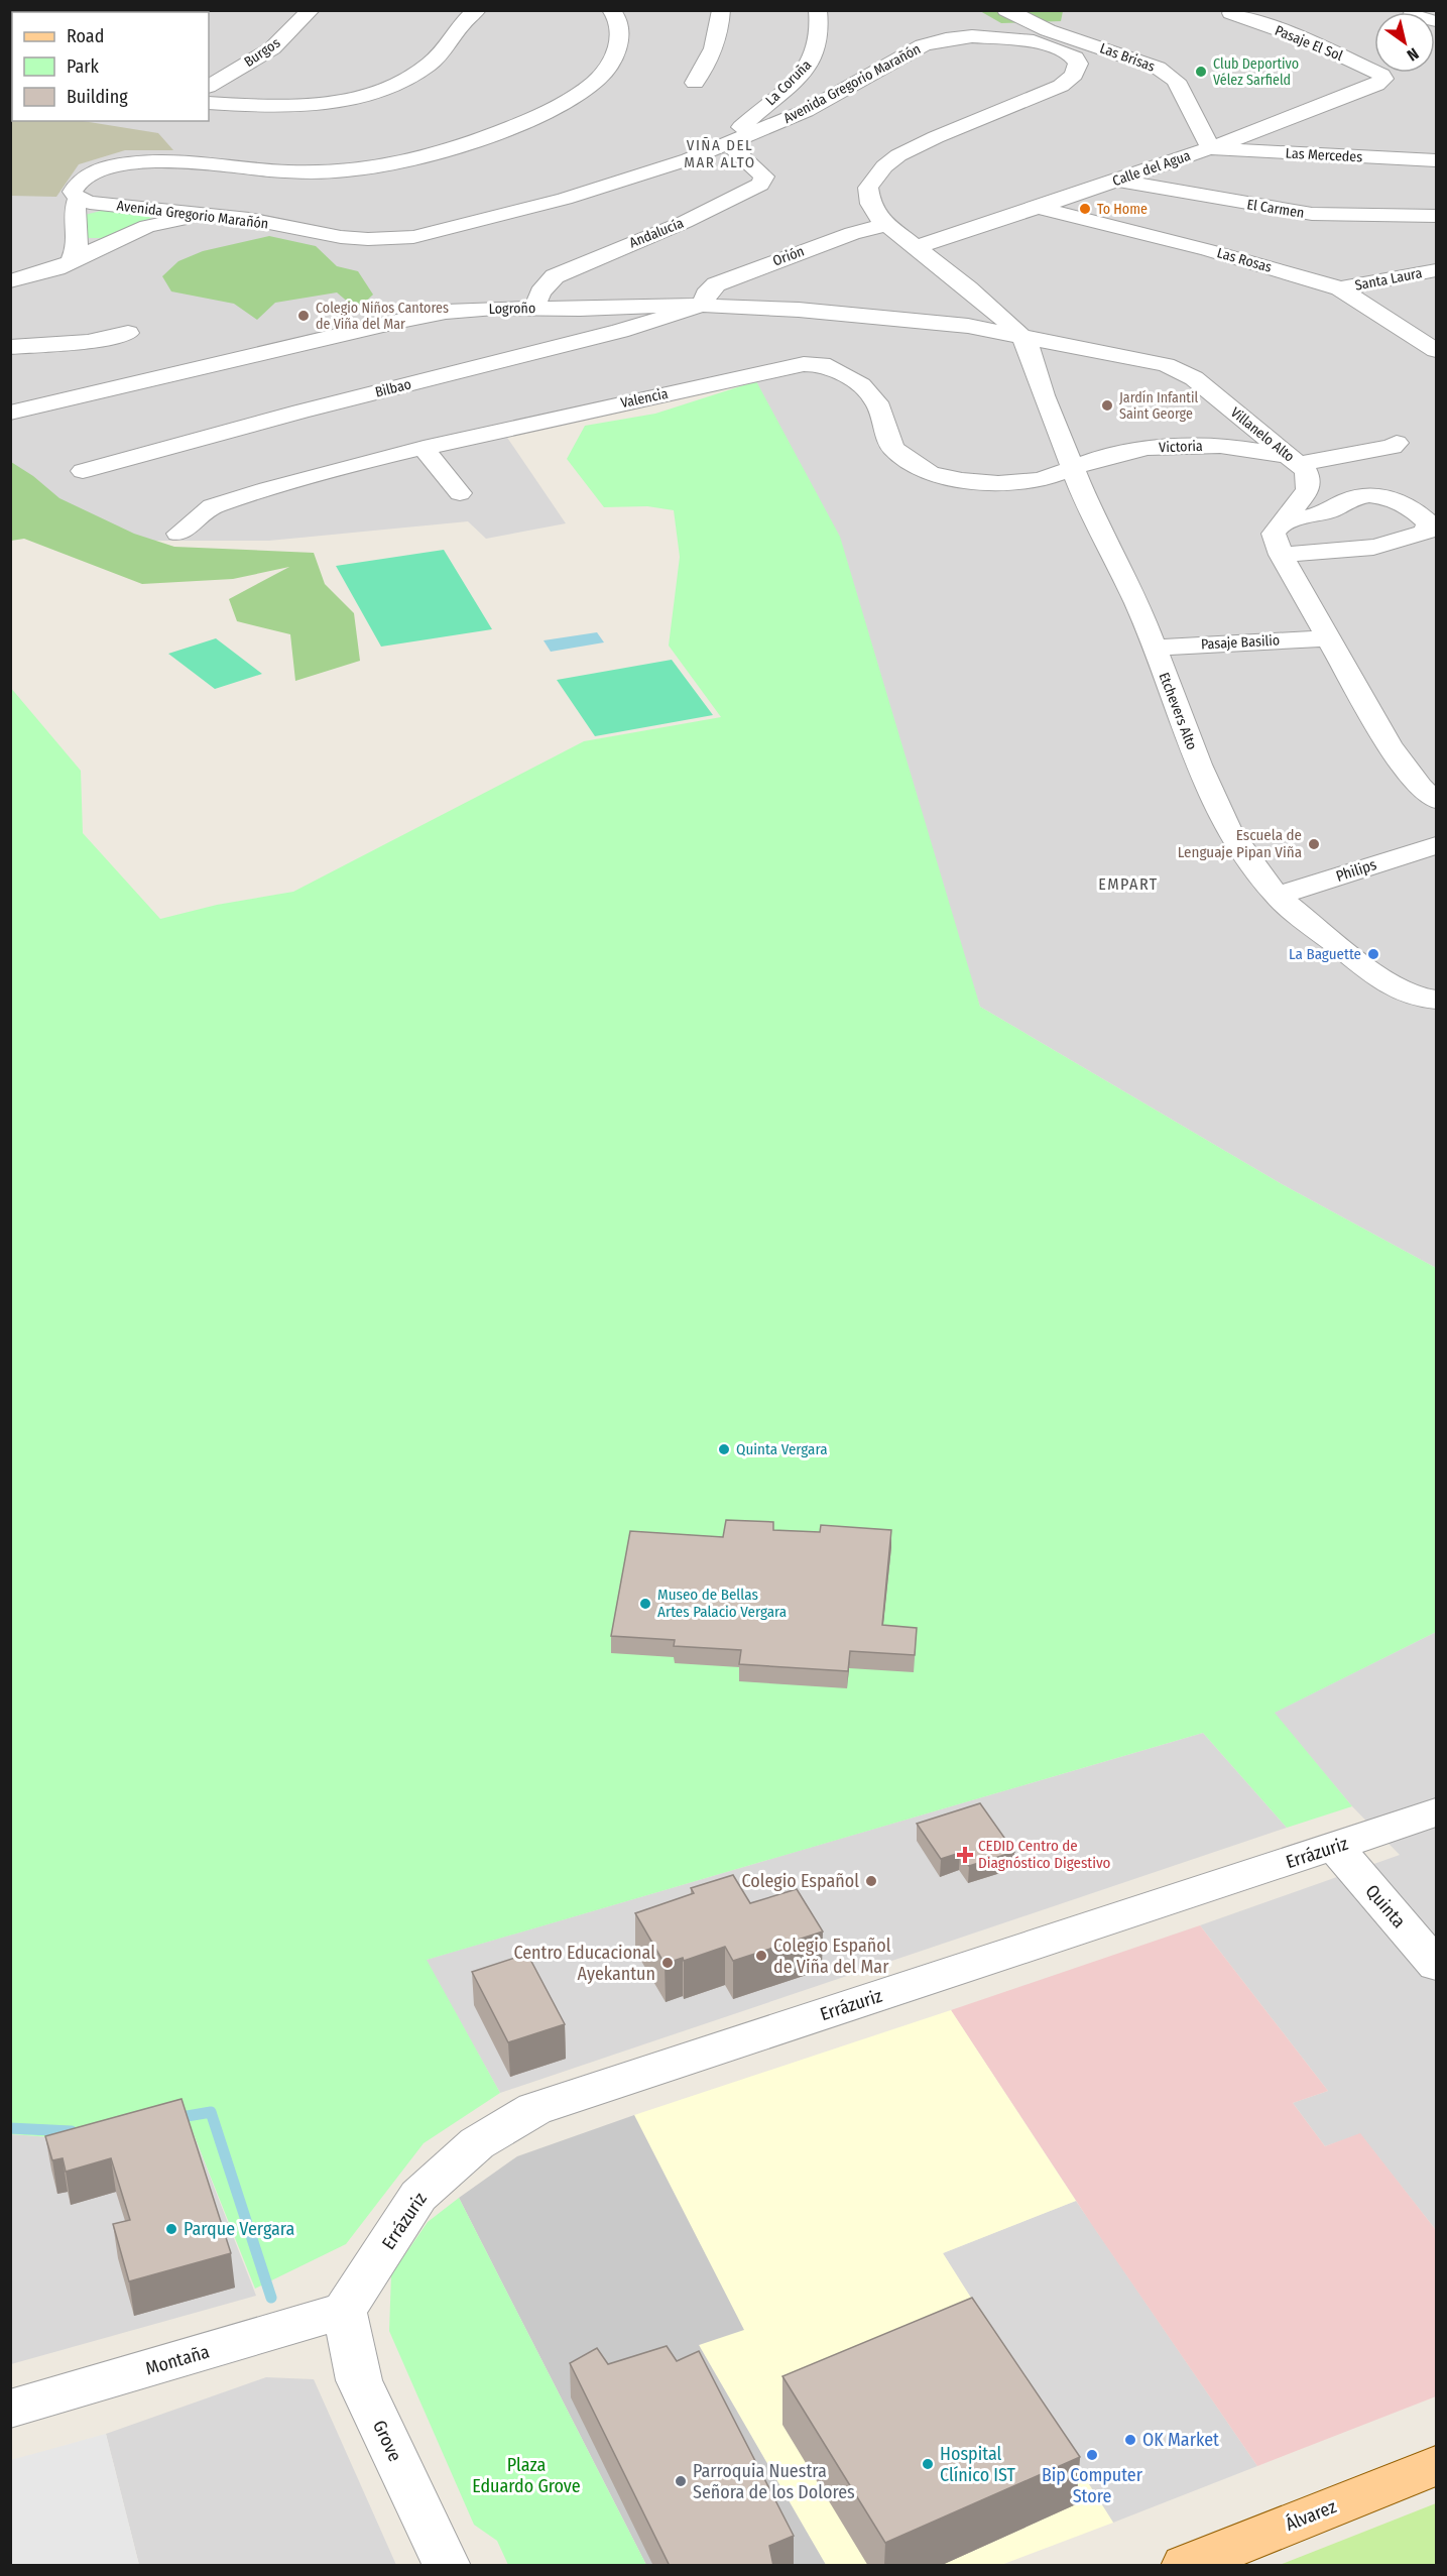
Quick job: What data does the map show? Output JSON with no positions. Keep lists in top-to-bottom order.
{
  "streets": {
    "main road": ["Álvarez"],
    "street": [
      "Pasaje El Sol",
      "Burgos",
      "Las Brisas",
      "La Coruña",
      "Avenida Gregorio Marañón",
      "Las Mercedes",
      "Calle del Agua",
      "El Carmen",
      "Andalucía",
      "Orión",
      "Las Rosas",
      "Santa Laura",
      "Logroño",
      "Bilbao",
      "Valencia",
      "Villanelo Alto",
      "Victoria",
      "Pasaje Basilio",
      "Etchevers Alto",
      "Philips",
      "Errázuriz",
      "Quinta",
      "Montaña",
      "Grove"
    ]
  },
  "crossings": [
    ["Pasaje El Sol", "Calle del Agua"],
    ["Las Brisas", "Las Mercedes"],
    ["Las Brisas", "Calle del Agua"],
    ["La Coruña", "Avenida Gregorio Marañón"],
    ["La Coruña", "Andalucía"],
    ["Avenida Gregorio Marañón", "Calle del Agua"],
    ["Avenida Gregorio Marañón", "Andalucía"],
    ["Avenida Gregorio Marañón", "Orión"],
    ["Avenida Gregorio Marañón", "Logroño"],
    ["Avenida Gregorio Marañón", "Villanelo Alto"],
    ["Avenida Gregorio Marañón", "Etchevers Alto"],
    ["Las Mercedes", "Calle del Agua"],
    ["Calle del Agua", "El Carmen"],
    ["Calle del Agua", "Las Rosas"],
    ["Andalucía", "Logroño"],
    ["Orión", "Logroño"],
    ["Orión", "Bilbao"],
    ["Las Rosas", "Santa Laura"],
    ["Logroño", "Bilbao"],
    ["Logroño", "Villanelo Alto"],
    ["Logroño", "Etchevers Alto"],
    ["Valencia", "Victoria"],
    ["Valencia", "Etchevers Alto"],
    ["Villanelo Alto", "Victoria"],
    ["Villanelo Alto", "Pasaje Basilio"],
    ["Villanelo Alto", "Etchevers Alto"],
    ["Victoria", "Etchevers Alto"],
    ["Pasaje Basilio", "Etchevers Alto"],
    ["Etchevers Alto", "Philips"],
    ["Errázuriz", "Quinta"],
    ["Errázuriz", "Montaña"],
    ["Errázuriz", "Grove"],
    ["Montaña", "Grove"]
  ],
  "districts": ["VIÑA DEL MAR ALTO", "EMPART"],
  "parks": ["Plaza Eduardo Grove"],
  "places": {
    "other": [
      "Club Deportivo Vélez Sarfield",
      "To Home",
      "Colegio Niños Cantores de Viña del Mar",
      "Jardín Infantil Saint George",
      "Escuela de Lenguaje Pipan Viña",
      "La Baguette",
      "Quinta Vergara",
      "Museo de Bellas Artes Palacio Vergara",
      "Colegio Español",
      "Colegio Español de Viña del Mar",
      "Centro Educacional Ayekantun",
      "Parque Vergara",
      "OK Market",
      "Bip Computer Store",
      "Hospital Clínico IST",
      "Parroquia Nuestra Señora de los Dolores"
    ],
    "health": ["CEDID Centro de Diagnóstico Digestivo"]
  },
  "legend": ["Road", "Park", "Building"],
  "north": "bottom right"
}
